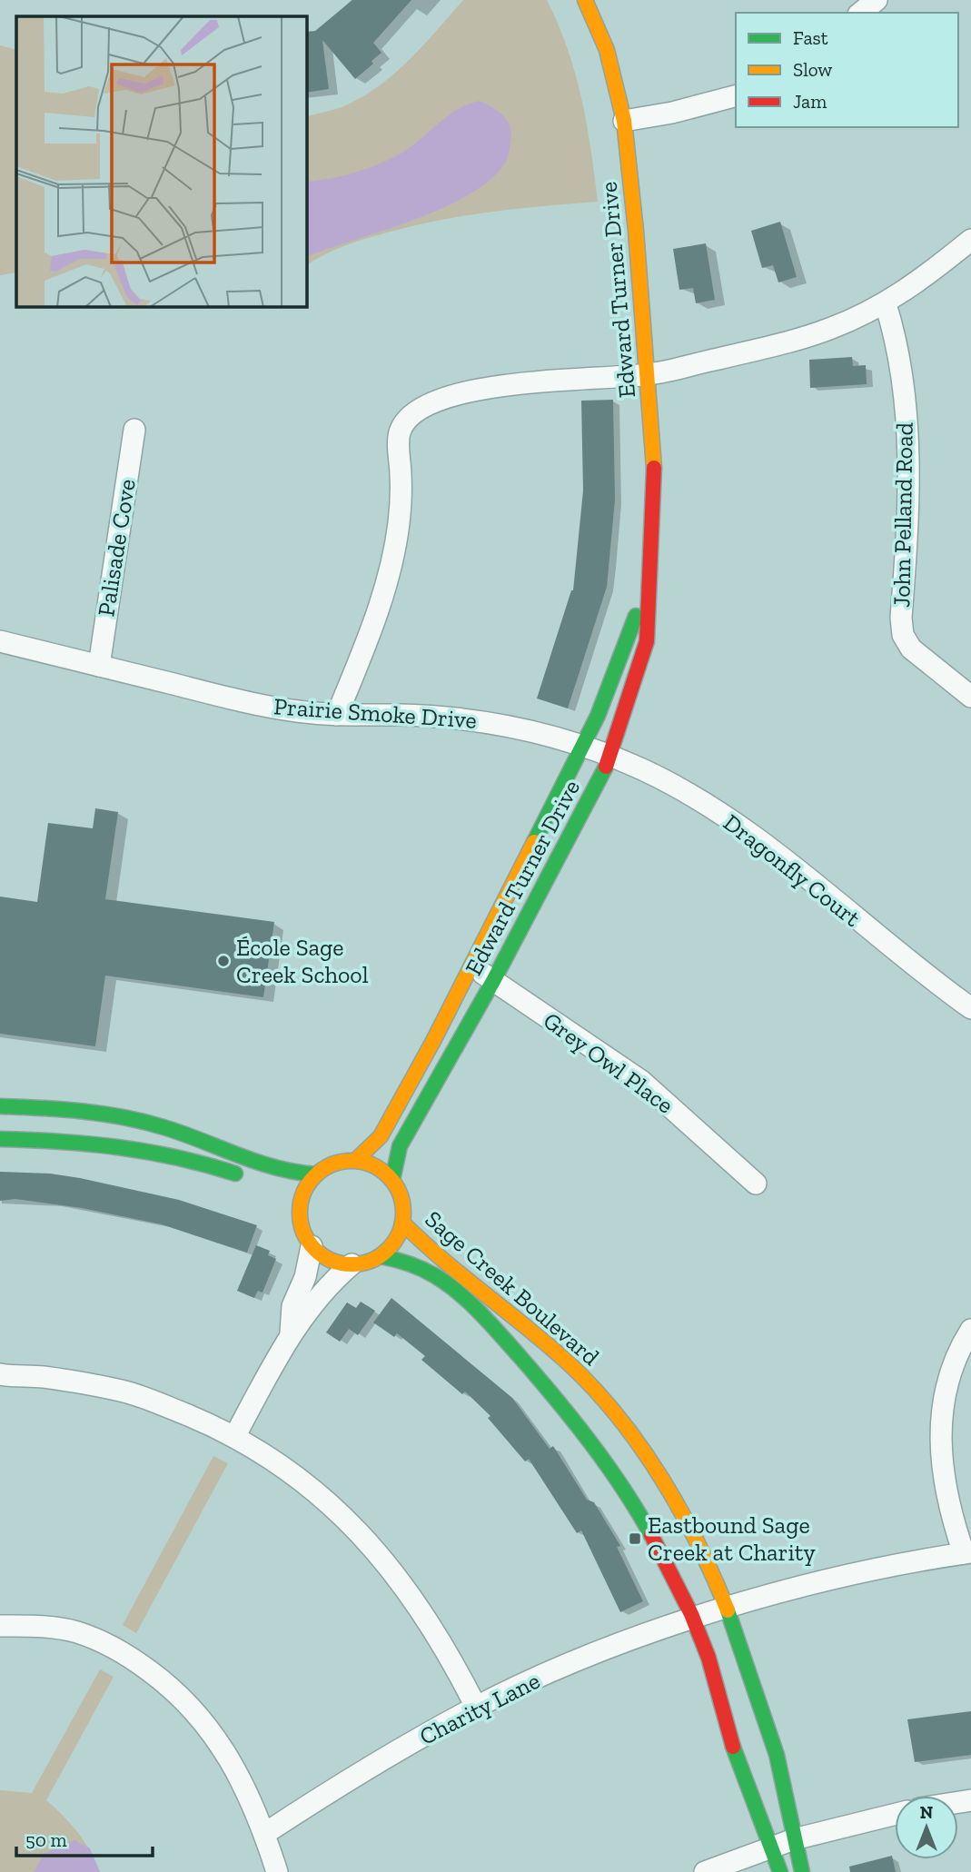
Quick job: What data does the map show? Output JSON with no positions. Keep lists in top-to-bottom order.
{
  "streets": {
    "street": [
      "Edward Turner Drive",
      "John Pelland Road",
      "Palisade Cove",
      "Prairie Smoke Drive",
      "Dragonfly Court",
      "Grey Owl Place",
      "Sage Creek Boulevard",
      "Charity Lane"
    ]
  },
  "crossings": [
    ["Edward Turner Drive", "Prairie Smoke Drive"],
    ["Edward Turner Drive", "Dragonfly Court"],
    ["Edward Turner Drive", "Grey Owl Place"],
    ["Edward Turner Drive", "Sage Creek Boulevard"],
    ["Palisade Cove", "Prairie Smoke Drive"],
    ["Prairie Smoke Drive", "Dragonfly Court"],
    ["Sage Creek Boulevard", "Charity Lane"]
  ],
  "places": {
    "other": ["École Sage Creek School"],
    "transit": ["Eastbound Sage Creek at Charity"]
  },
  "legend": ["Fast", "Slow", "Jam"],
  "scale_bar": "50 m",
  "north": "top"
}
